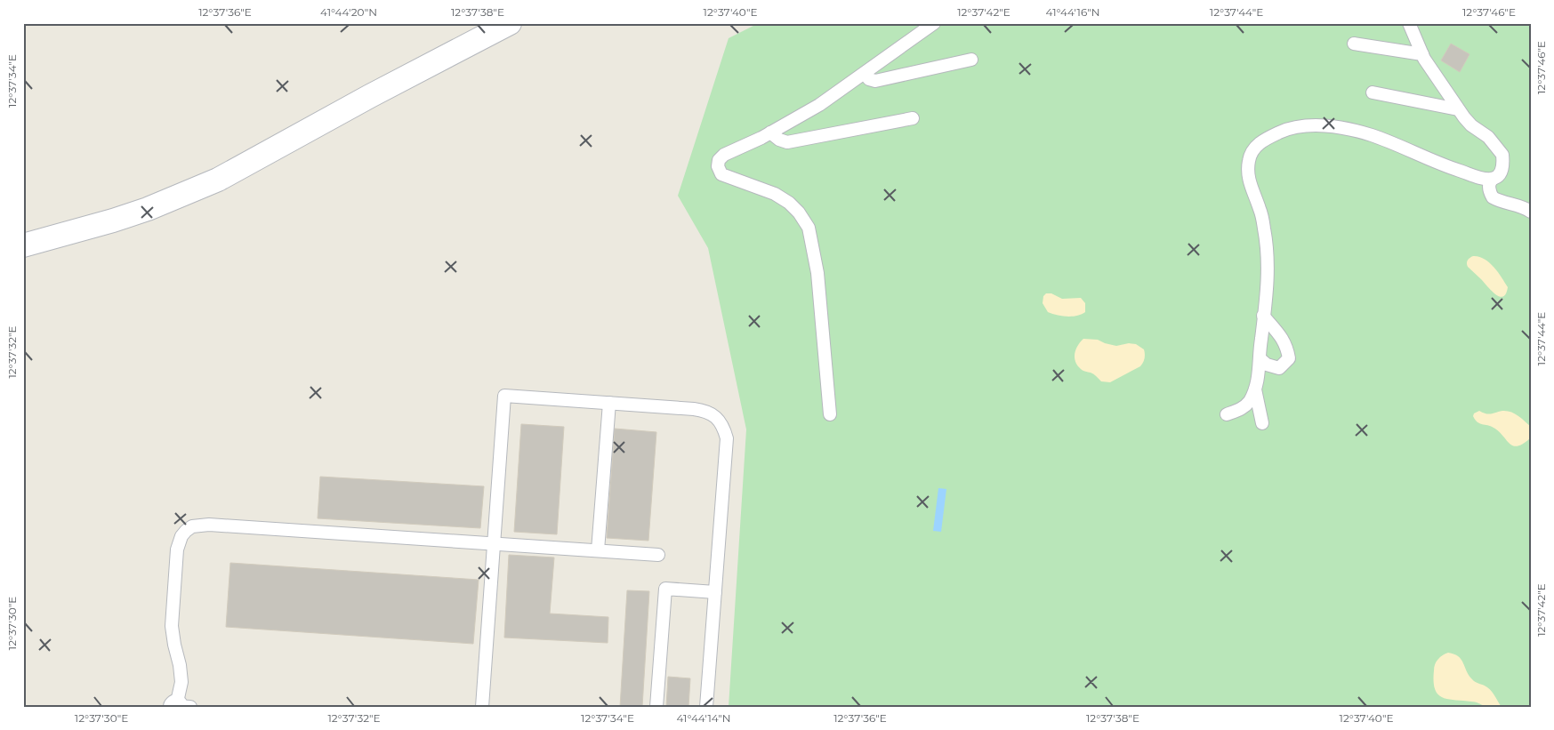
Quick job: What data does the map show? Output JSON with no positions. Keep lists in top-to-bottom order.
{
  "coordinates": [
    "12°37'36\"E",
    "41°44'20\"N",
    "12°37'38\"E",
    "12°37'40\"E",
    "12°37'42\"E",
    "41°44'16\"N",
    "12°37'44\"E",
    "12°37'46\"E",
    "12°37'34\"E",
    "12°37'32\"E",
    "12°37'30\"E",
    "41°44'14\"N"
  ]
}
